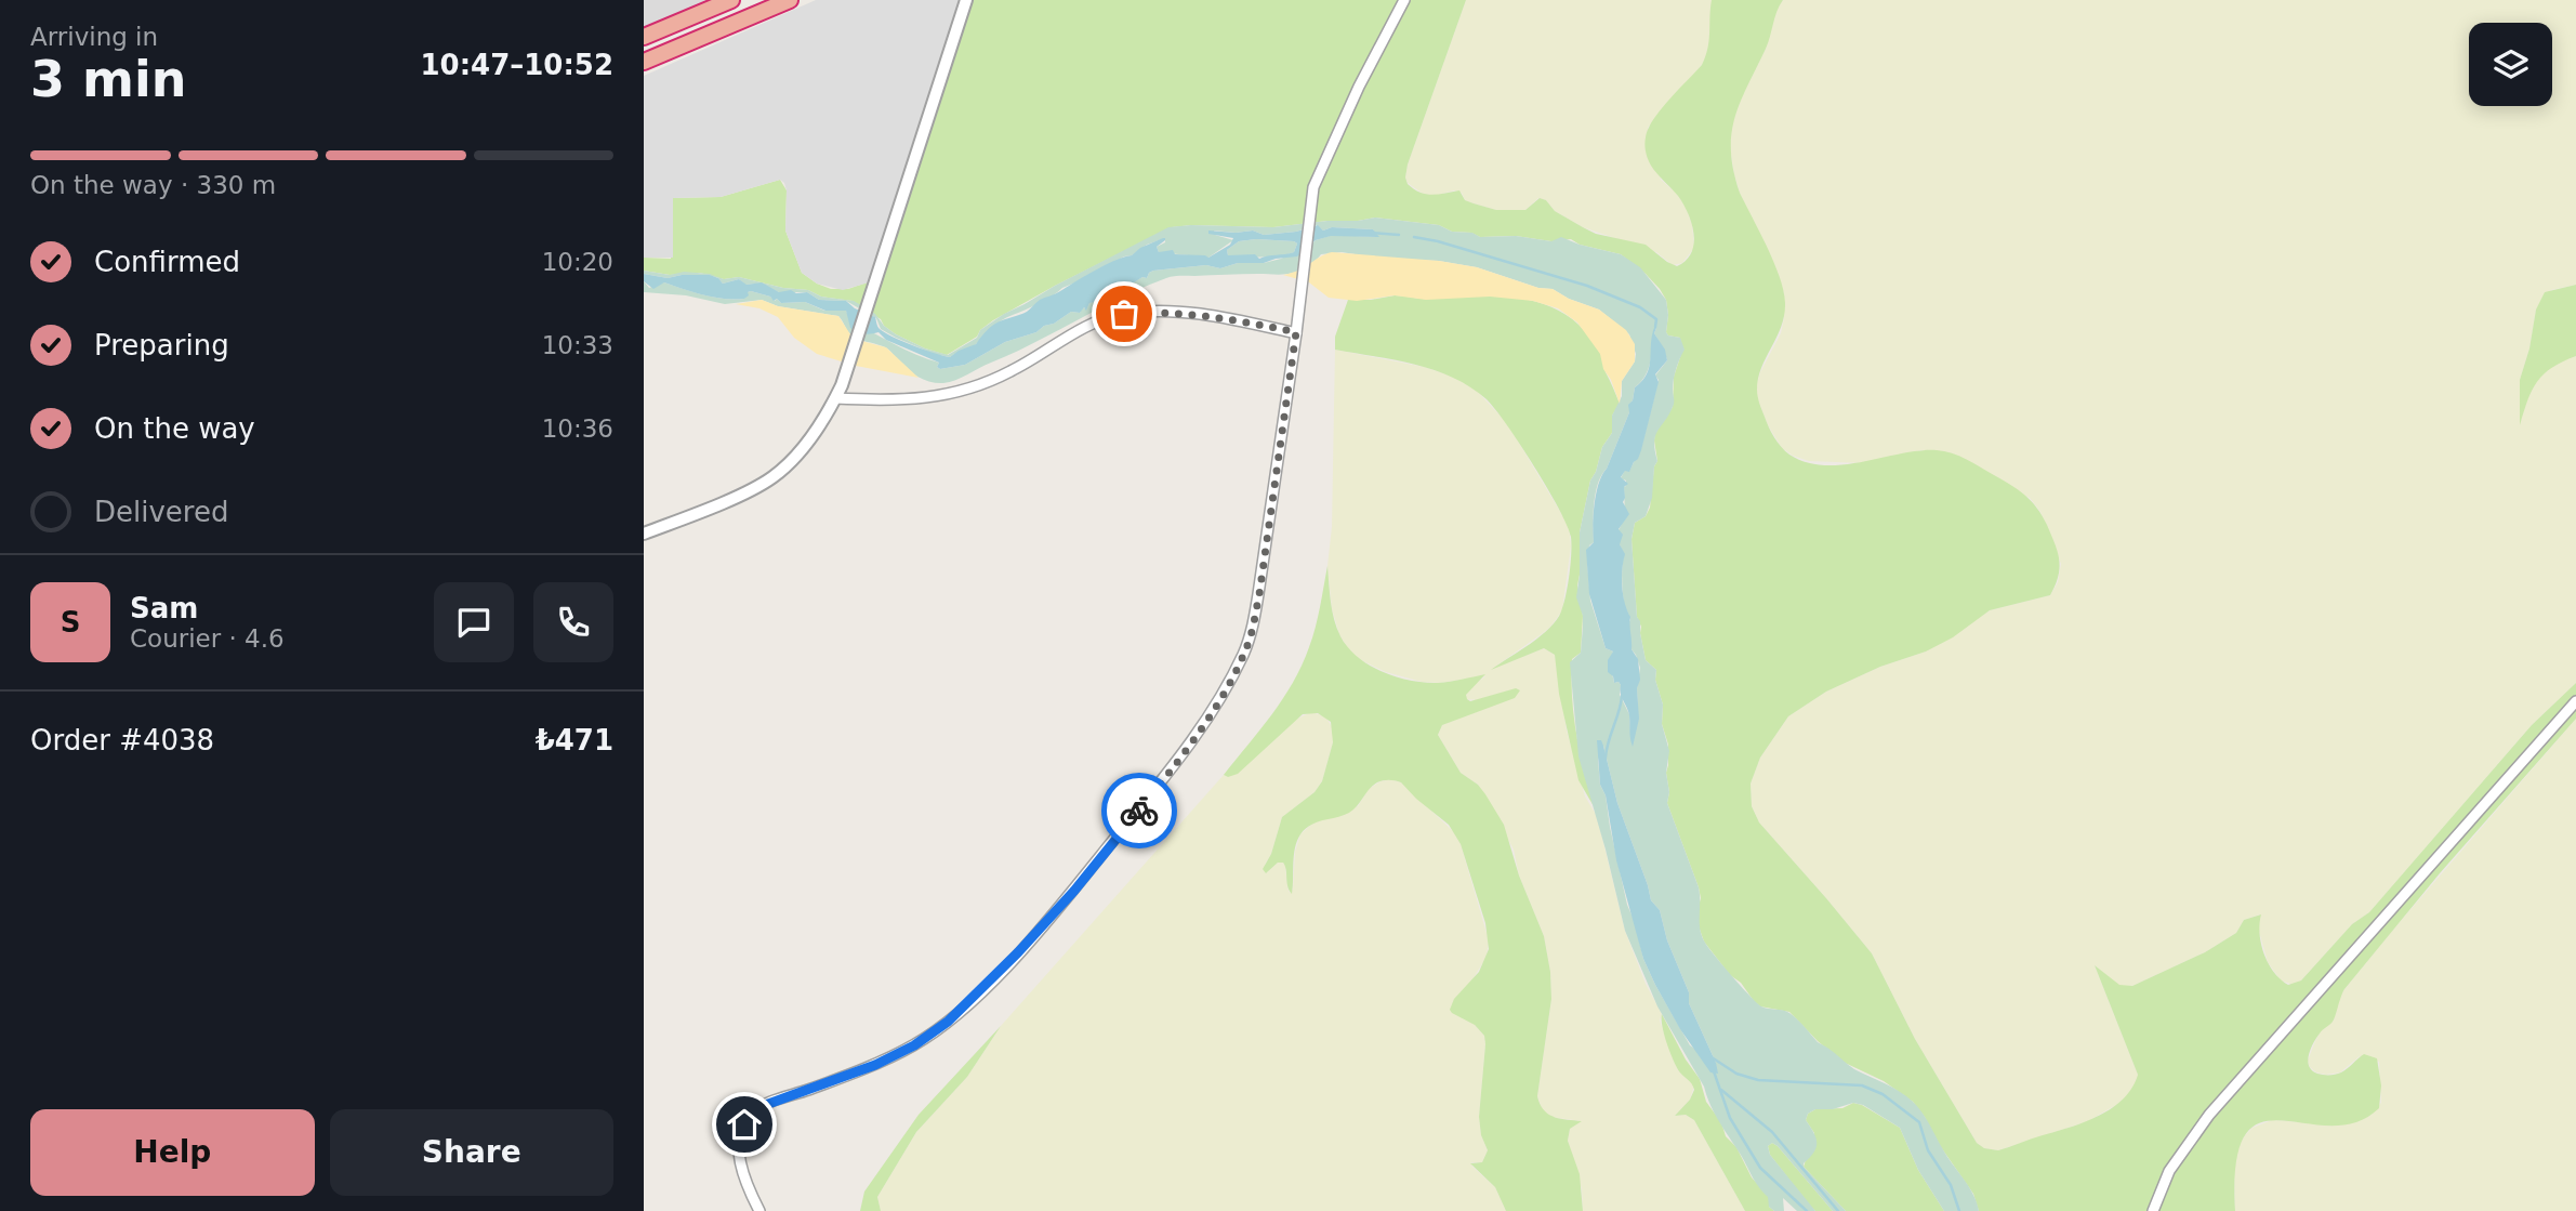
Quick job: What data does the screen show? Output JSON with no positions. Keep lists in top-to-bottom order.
{
  "page": {
    "heading": ["3 min", "Arriving in", "10:47–10:52"],
    "panel": [
      "Sam",
      "Courier · 4.6",
      "Order #4038",
      "₺471"
    ],
    "bar": "On the way · 330 m",
    "list": [
      ["Confirmed", "10:20"],
      ["Preparing", "10:33"],
      ["On the way", "10:36"],
      "Delivered"
    ],
    "round": "S",
    "buttons": ["Help", "Share"]
  }
}
